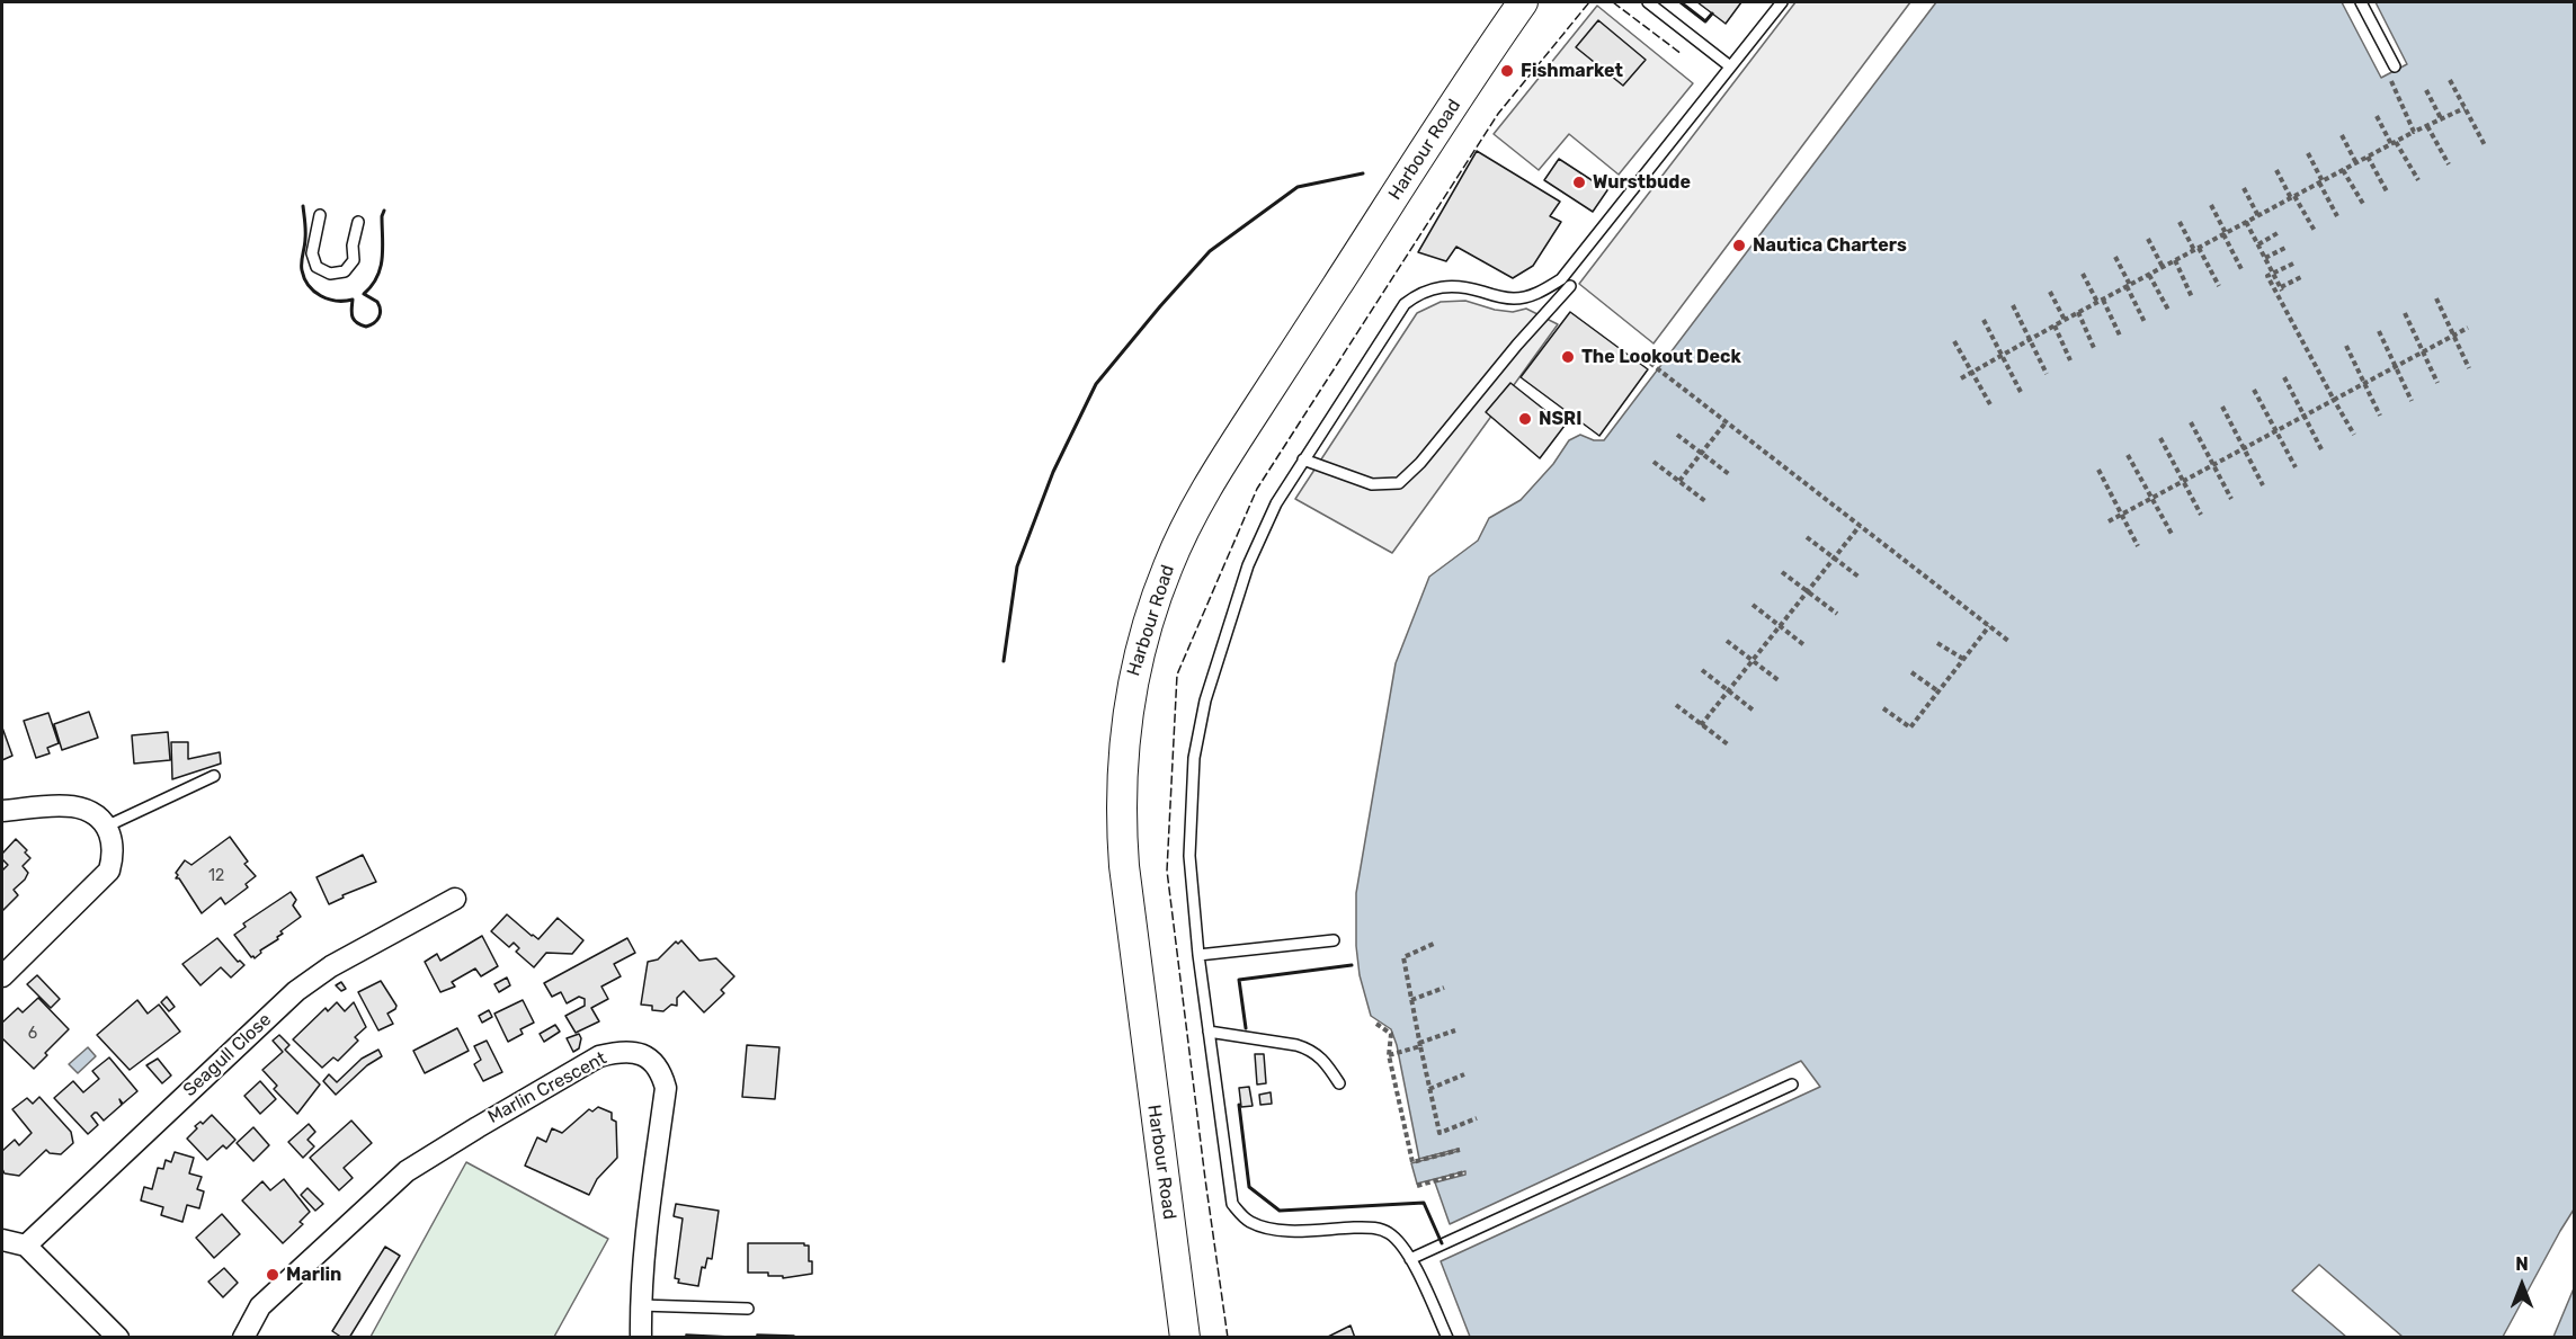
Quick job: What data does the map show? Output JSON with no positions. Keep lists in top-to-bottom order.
{
  "streets": {
    "street": ["Harbour Road", "Seagull Close", "Marlin Crescent"]
  },
  "places": [
    "Fishmarket",
    "Wurstbude",
    "Nautica Charters",
    "The Lookout Deck",
    "NSRI",
    "Marlin"
  ],
  "house_numbers": ["12", "6"],
  "north": "top"
}
